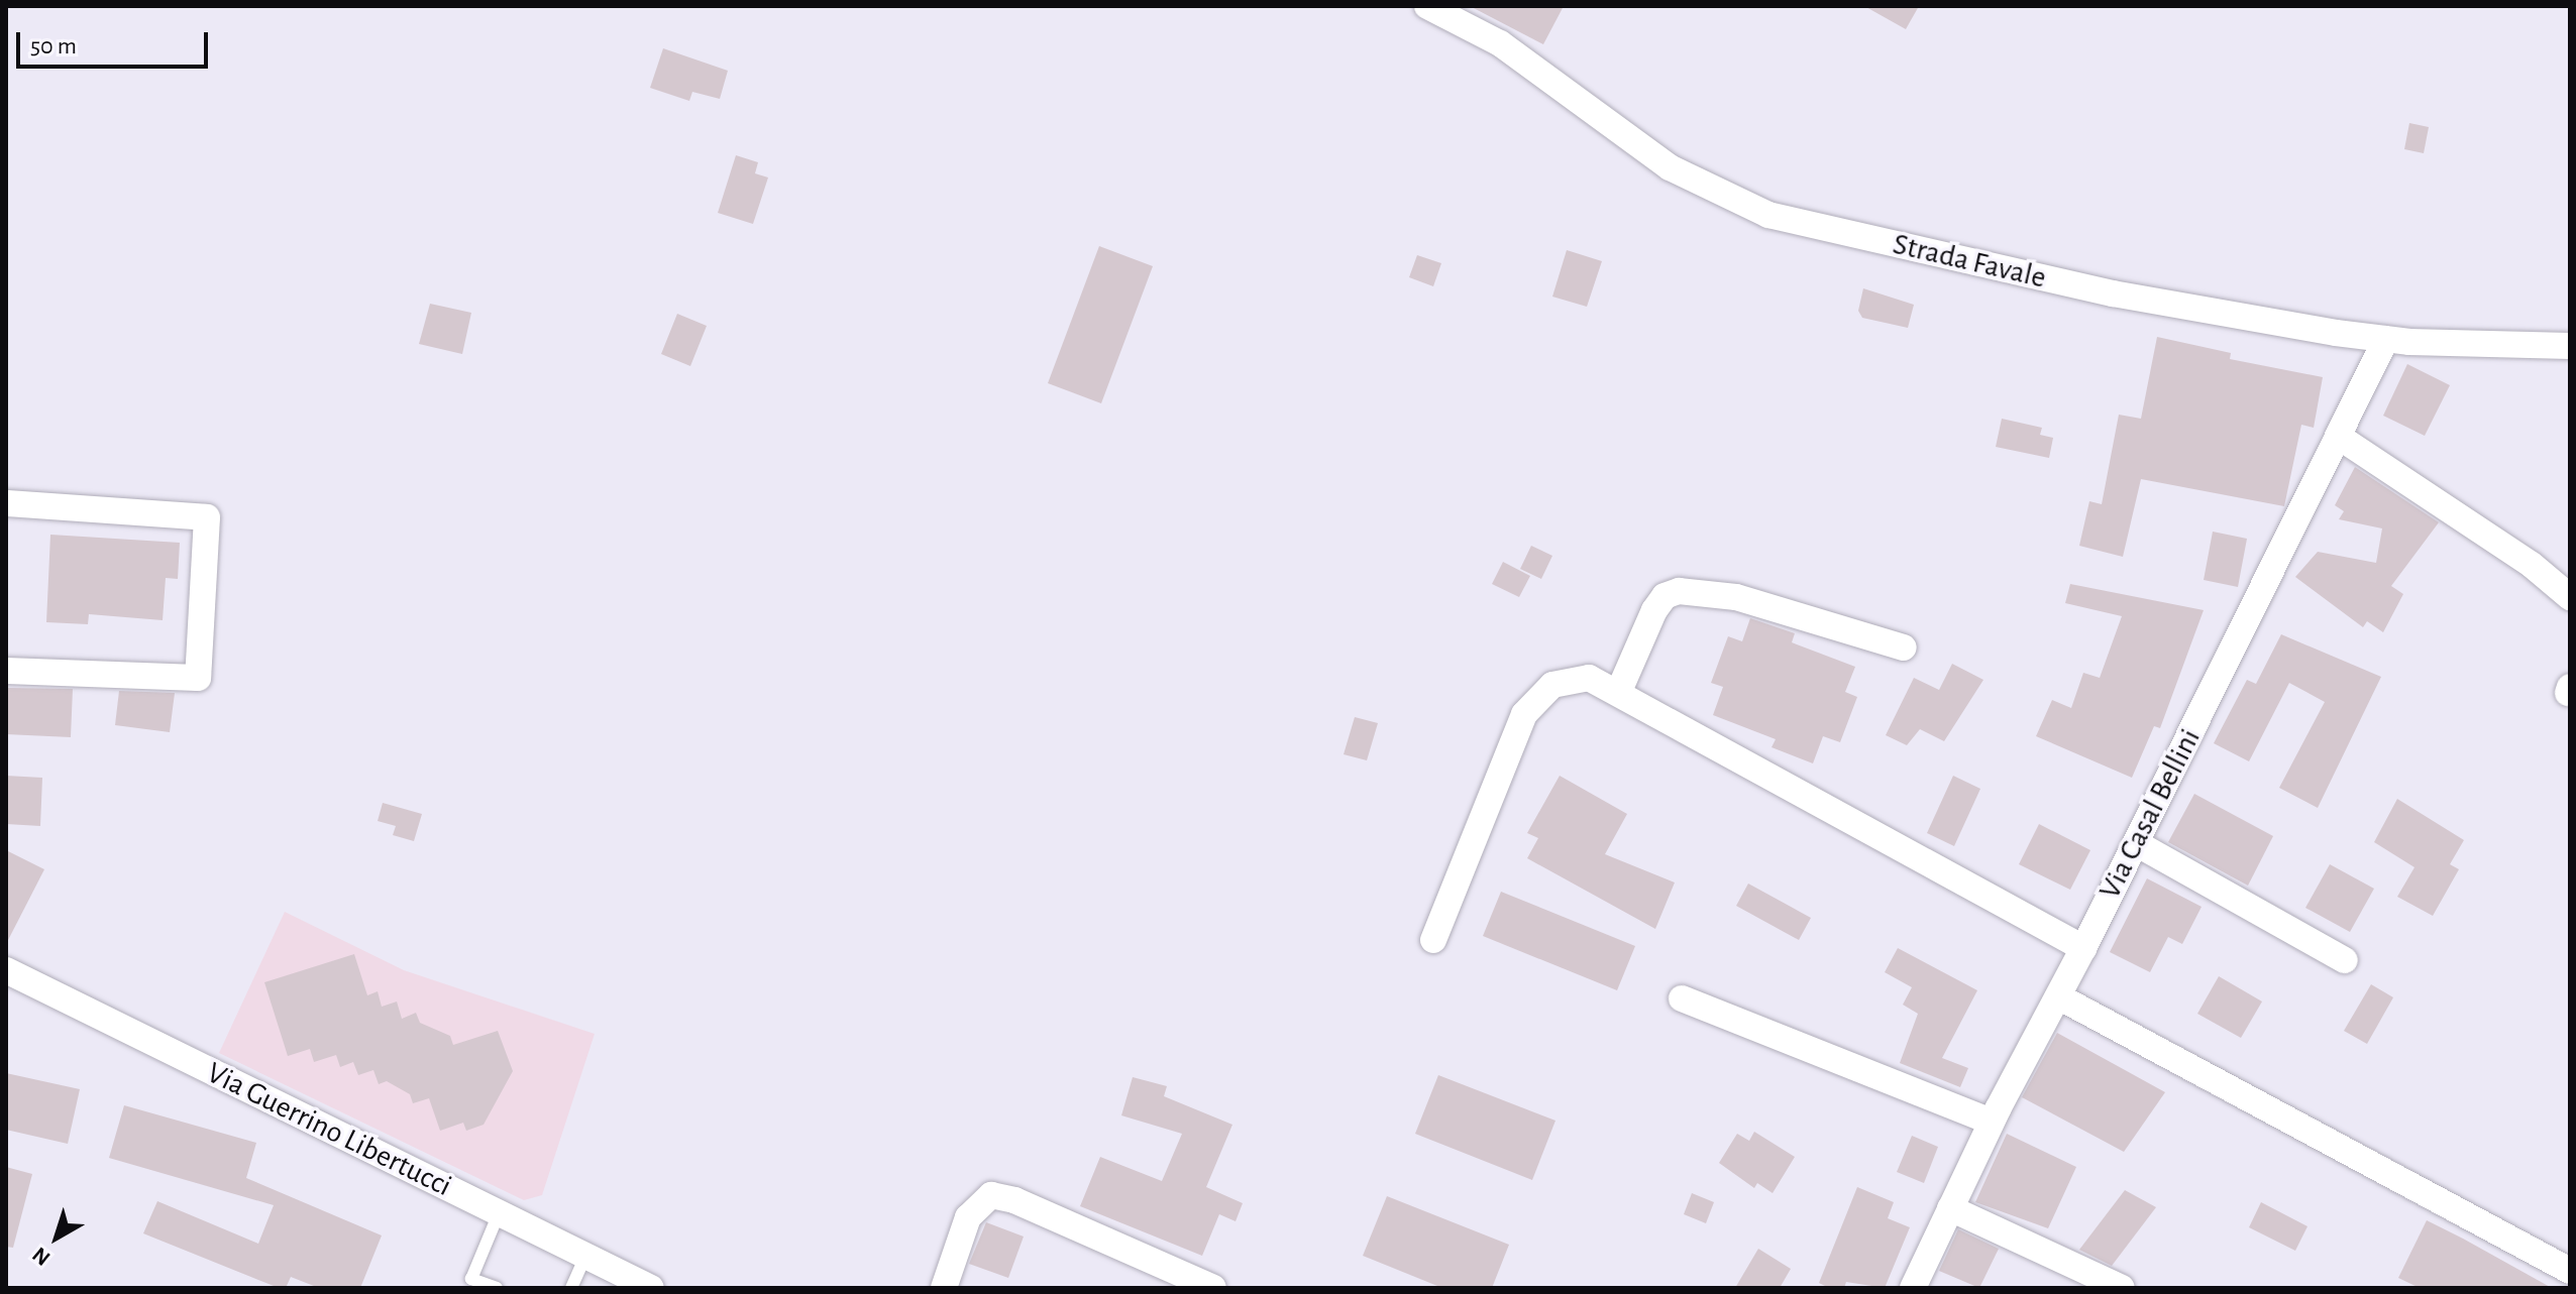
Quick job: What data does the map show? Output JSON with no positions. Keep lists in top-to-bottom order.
{
  "streets": {
    "street": ["Strada Favale", "Via Casal Bellini", "Via Guerrino Libertucci"]
  },
  "crossings": [
    ["Strada Favale", "Via Casal Bellini"]
  ],
  "scale_bar": "50 m",
  "north": "bottom left"
}
